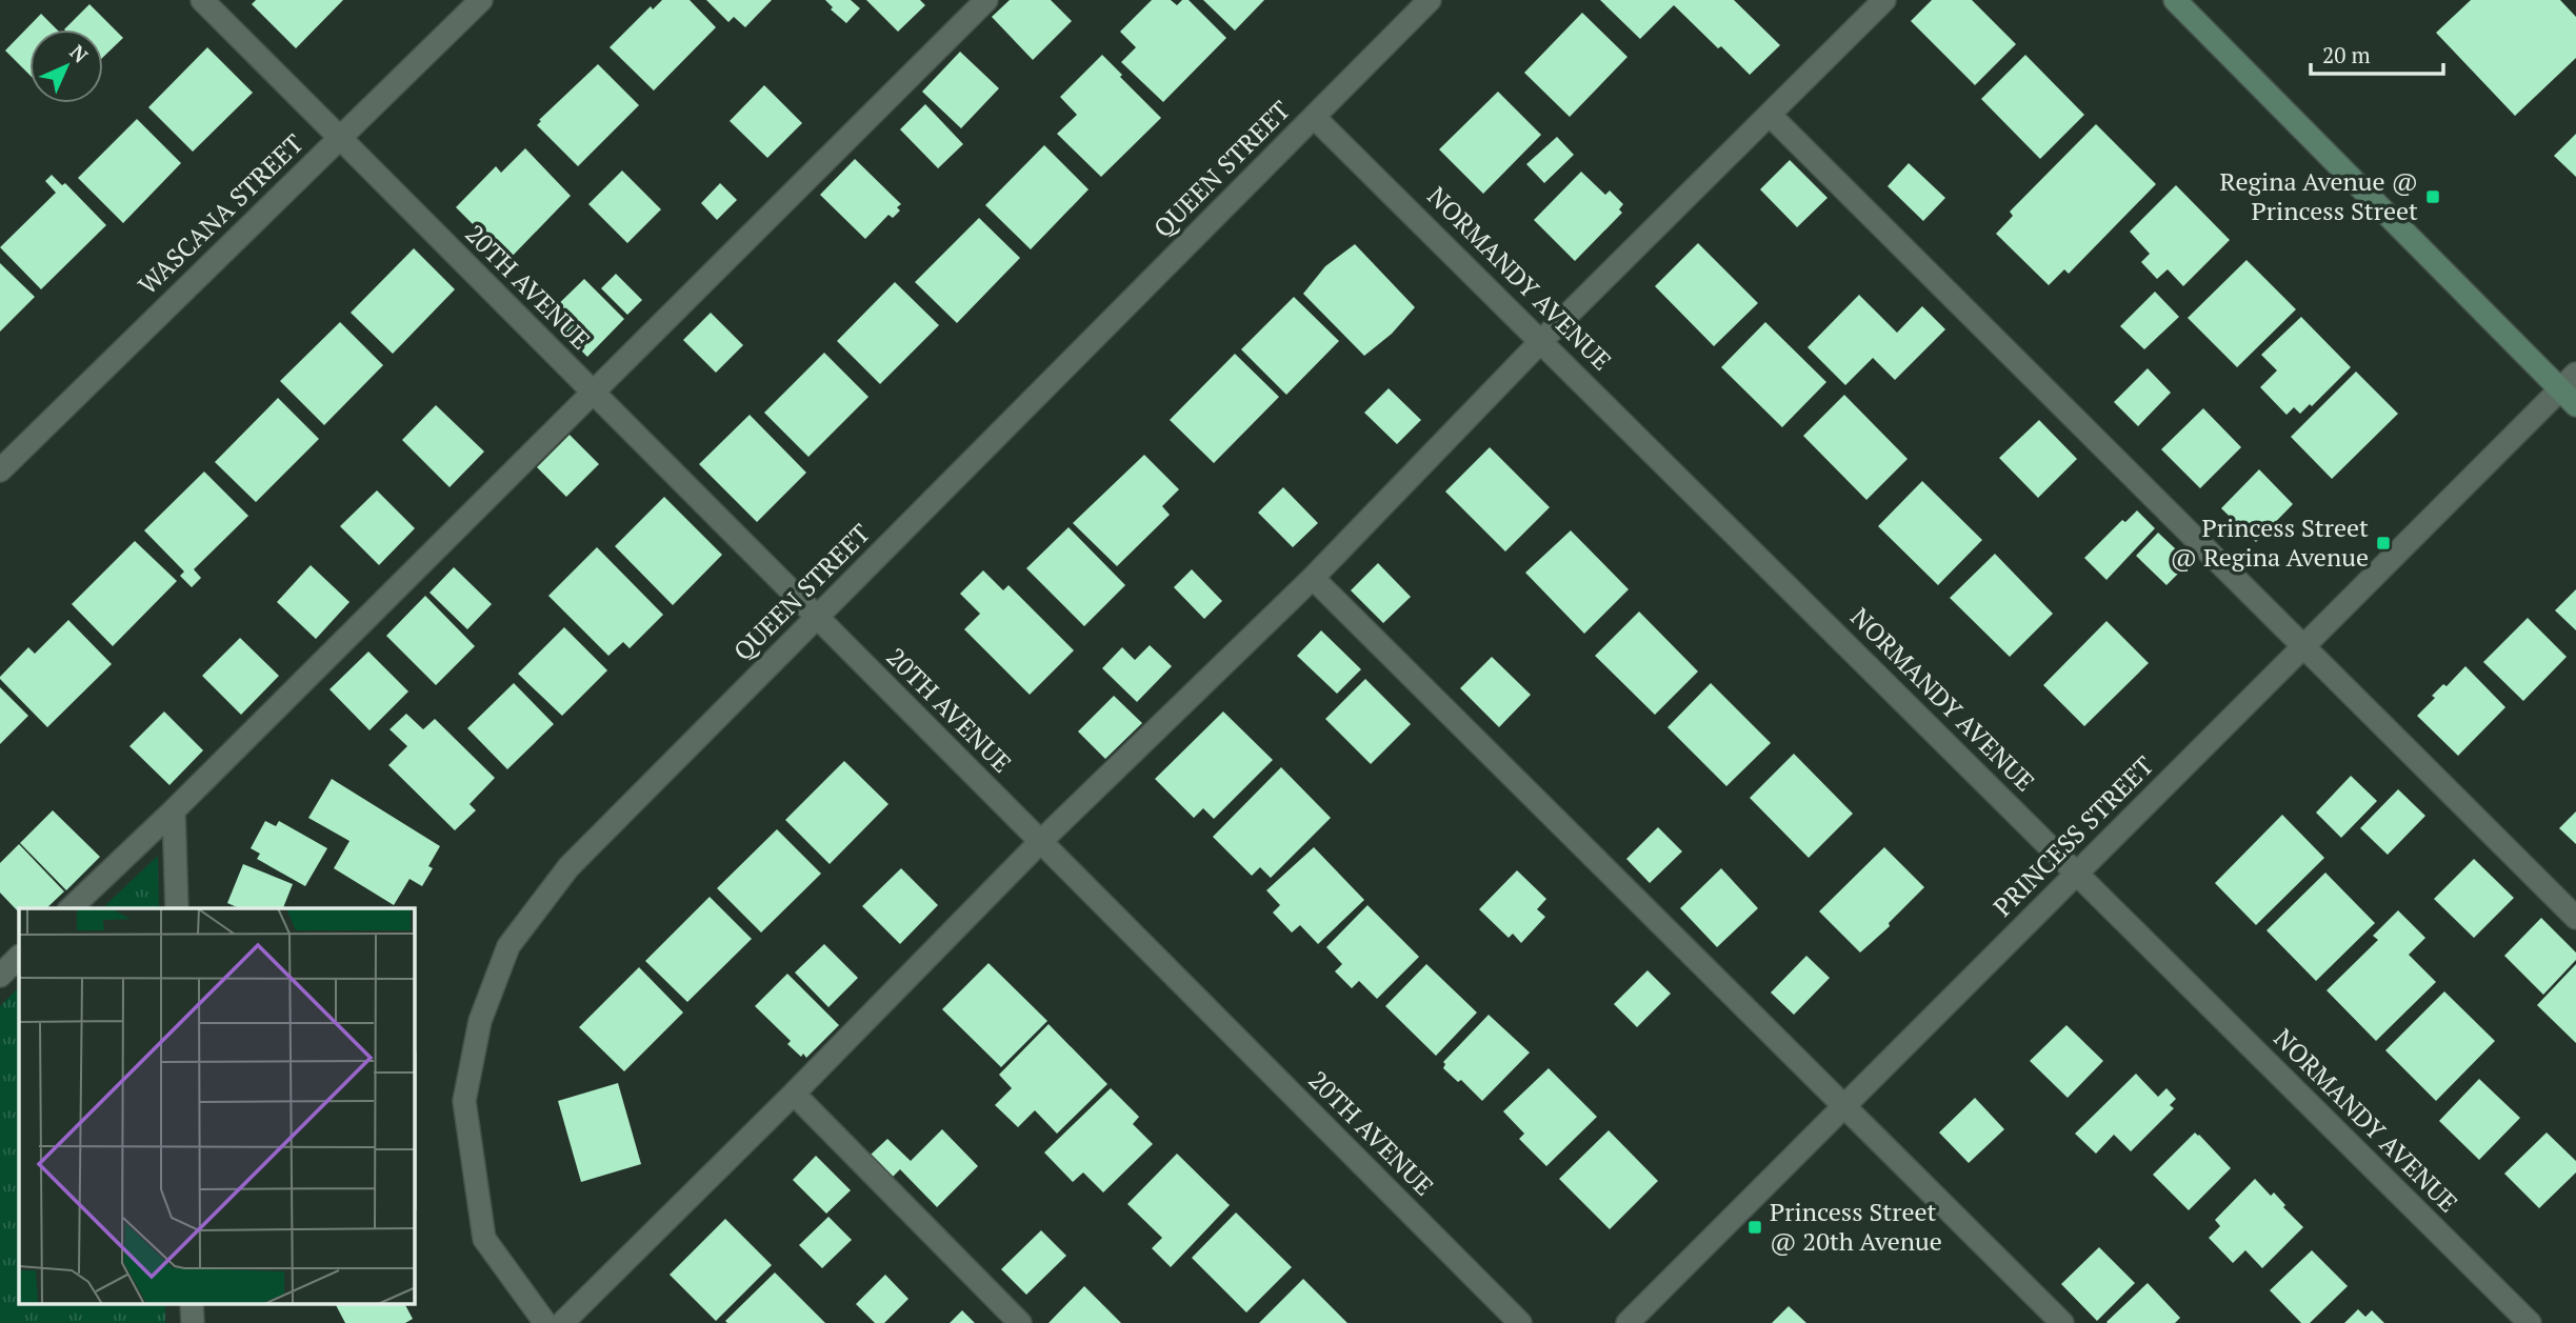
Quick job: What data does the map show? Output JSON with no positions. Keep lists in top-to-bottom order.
{
  "streets": {
    "street": [
      "QUEEN STREET",
      "WASCANA STREET",
      "NORMANDY AVENUE",
      "20TH AVENUE",
      "PRINCESS STREET"
    ]
  },
  "crossings": [
    ["QUEEN STREET", "NORMANDY AVENUE"],
    ["QUEEN STREET", "20TH AVENUE"],
    ["WASCANA STREET", "20TH AVENUE"],
    ["NORMANDY AVENUE", "PRINCESS STREET"]
  ],
  "places": {
    "transit": ["Regina Avenue @ Princess Street", "Princess Street @ Regina Avenue", "Princess Street @ 20th Avenue"]
  },
  "scale_bar": "20 m",
  "north": "top right"
}
